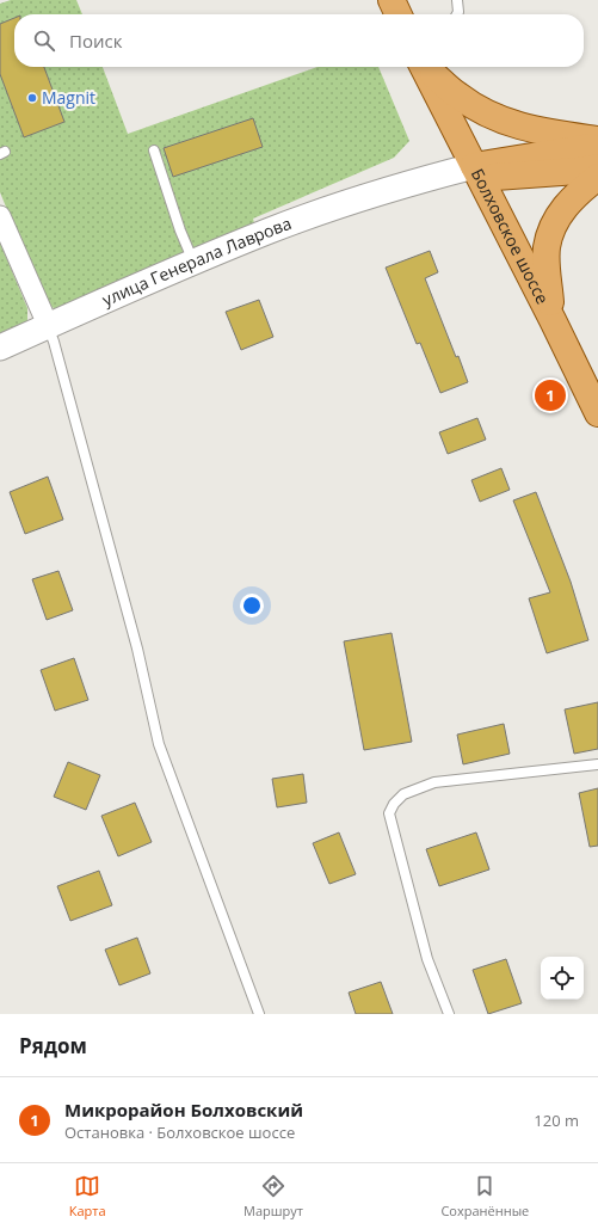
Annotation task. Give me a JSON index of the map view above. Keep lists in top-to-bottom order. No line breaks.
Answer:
{"streets":{"main road":["Болховское шоссе"],"street":["улица Генерала Лаврова"]},"crossings":[["Болховское шоссе","улица Генерала Лаврова"]],"places":["Magnit"],"page":{"search":"Поиск","pins":"1","heading":"Рядом","list":[{"mark":"1","name":"Микрорайон Болховский","note":"Остановка · Болховское шоссе","value":"120 m"}],"nav":["Карта","Маршрут","Сохранённые"]}}
